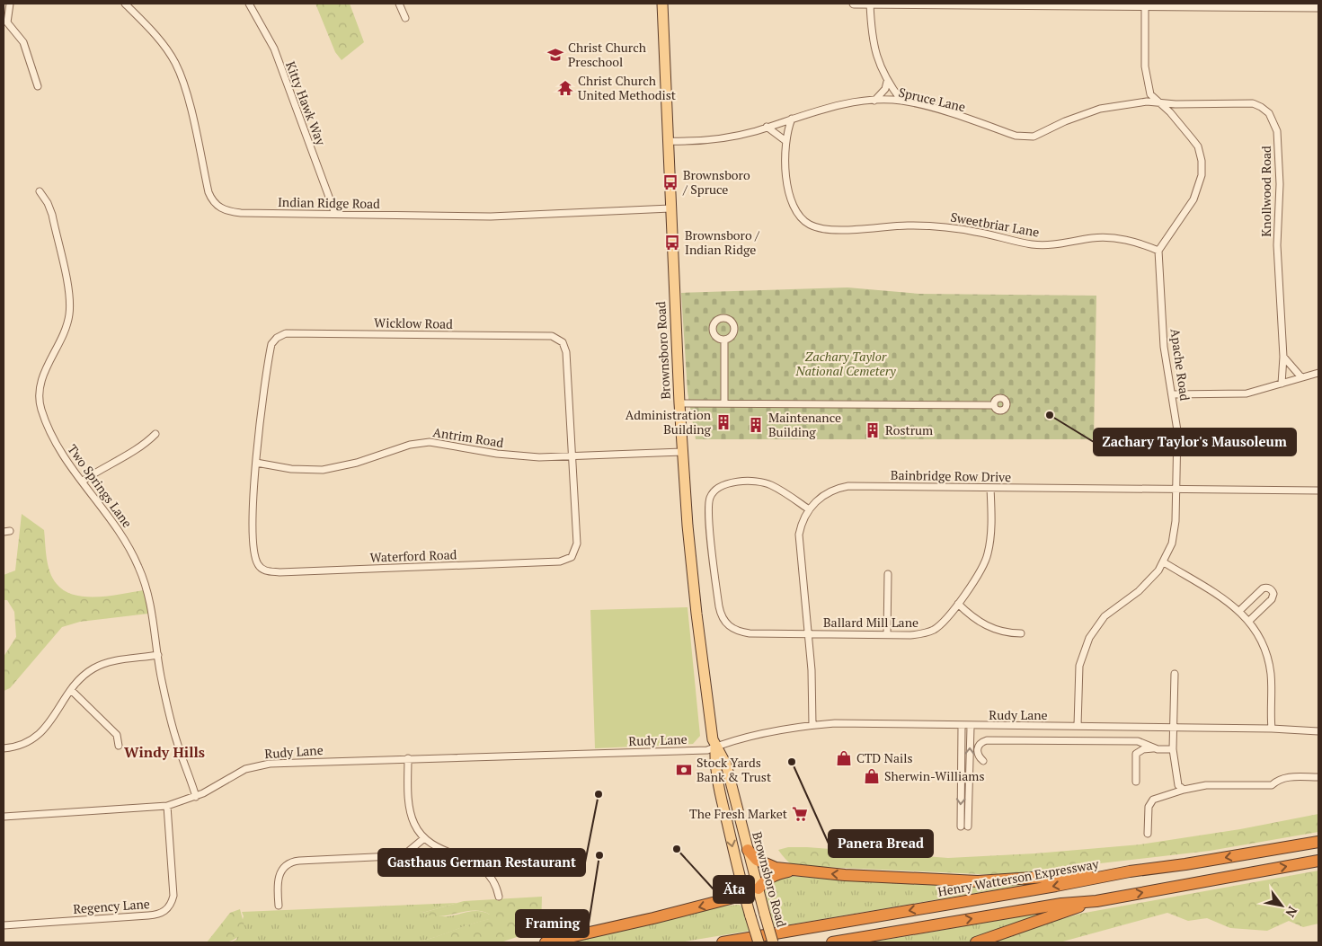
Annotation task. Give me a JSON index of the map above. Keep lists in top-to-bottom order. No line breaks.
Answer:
{"streets":{"highway":["Henry Watterson Expressway"],"main road":["Brownsboro Road"],"street":["Spruce Lane","Kitty Hawk Way","Knollwood Road","Indian Ridge Road","Sweetbriar Lane","Wicklow Road","Apache Road","Antrim Road","Bainbridge Row Drive","Two Springs Lane","Waterford Road","Ballard Mill Lane","Rudy Lane","Regency Lane"]},"crossings":[["Spruce Lane","Knollwood Road"],["Spruce Lane","Sweetbriar Lane"],["Spruce Lane","Brownsboro Road"],["Kitty Hawk Way","Indian Ridge Road"],["Indian Ridge Road","Brownsboro Road"],["Sweetbriar Lane","Apache Road"],["Wicklow Road","Antrim Road"],["Wicklow Road","Waterford Road"],["Brownsboro Road","Antrim Road"],["Brownsboro Road","Rudy Lane"],["Apache Road","Bainbridge Row Drive"],["Apache Road","Rudy Lane"],["Antrim Road","Waterford Road"],["Bainbridge Row Drive","Ballard Mill Lane"],["Bainbridge Row Drive","Rudy Lane"],["Two Springs Lane","Rudy Lane"],["Rudy Lane","Regency Lane"]],"districts":["Windy Hills"],"parks":["Zachary Taylor National Cemetery"],"places":{"school or university":["Christ Church Preschool"],"temple":["Christ Church United Methodist"],"bus stop":["Brownsboro / Spruce","Brownsboro / Indian Ridge"],"other":["Zachary Taylor's Mausoleum","Panera Bread","Gasthaus German Restaurant","Äta","Framing"],"building":["Administration Building","Maintenance Building","Rostrum"],"shop":["CTD Nails","Sherwin-Williams"],"bank":["Stock Yards Bank & Trust"],"supermarket":["The Fresh Market"]},"north":"bottom right"}
